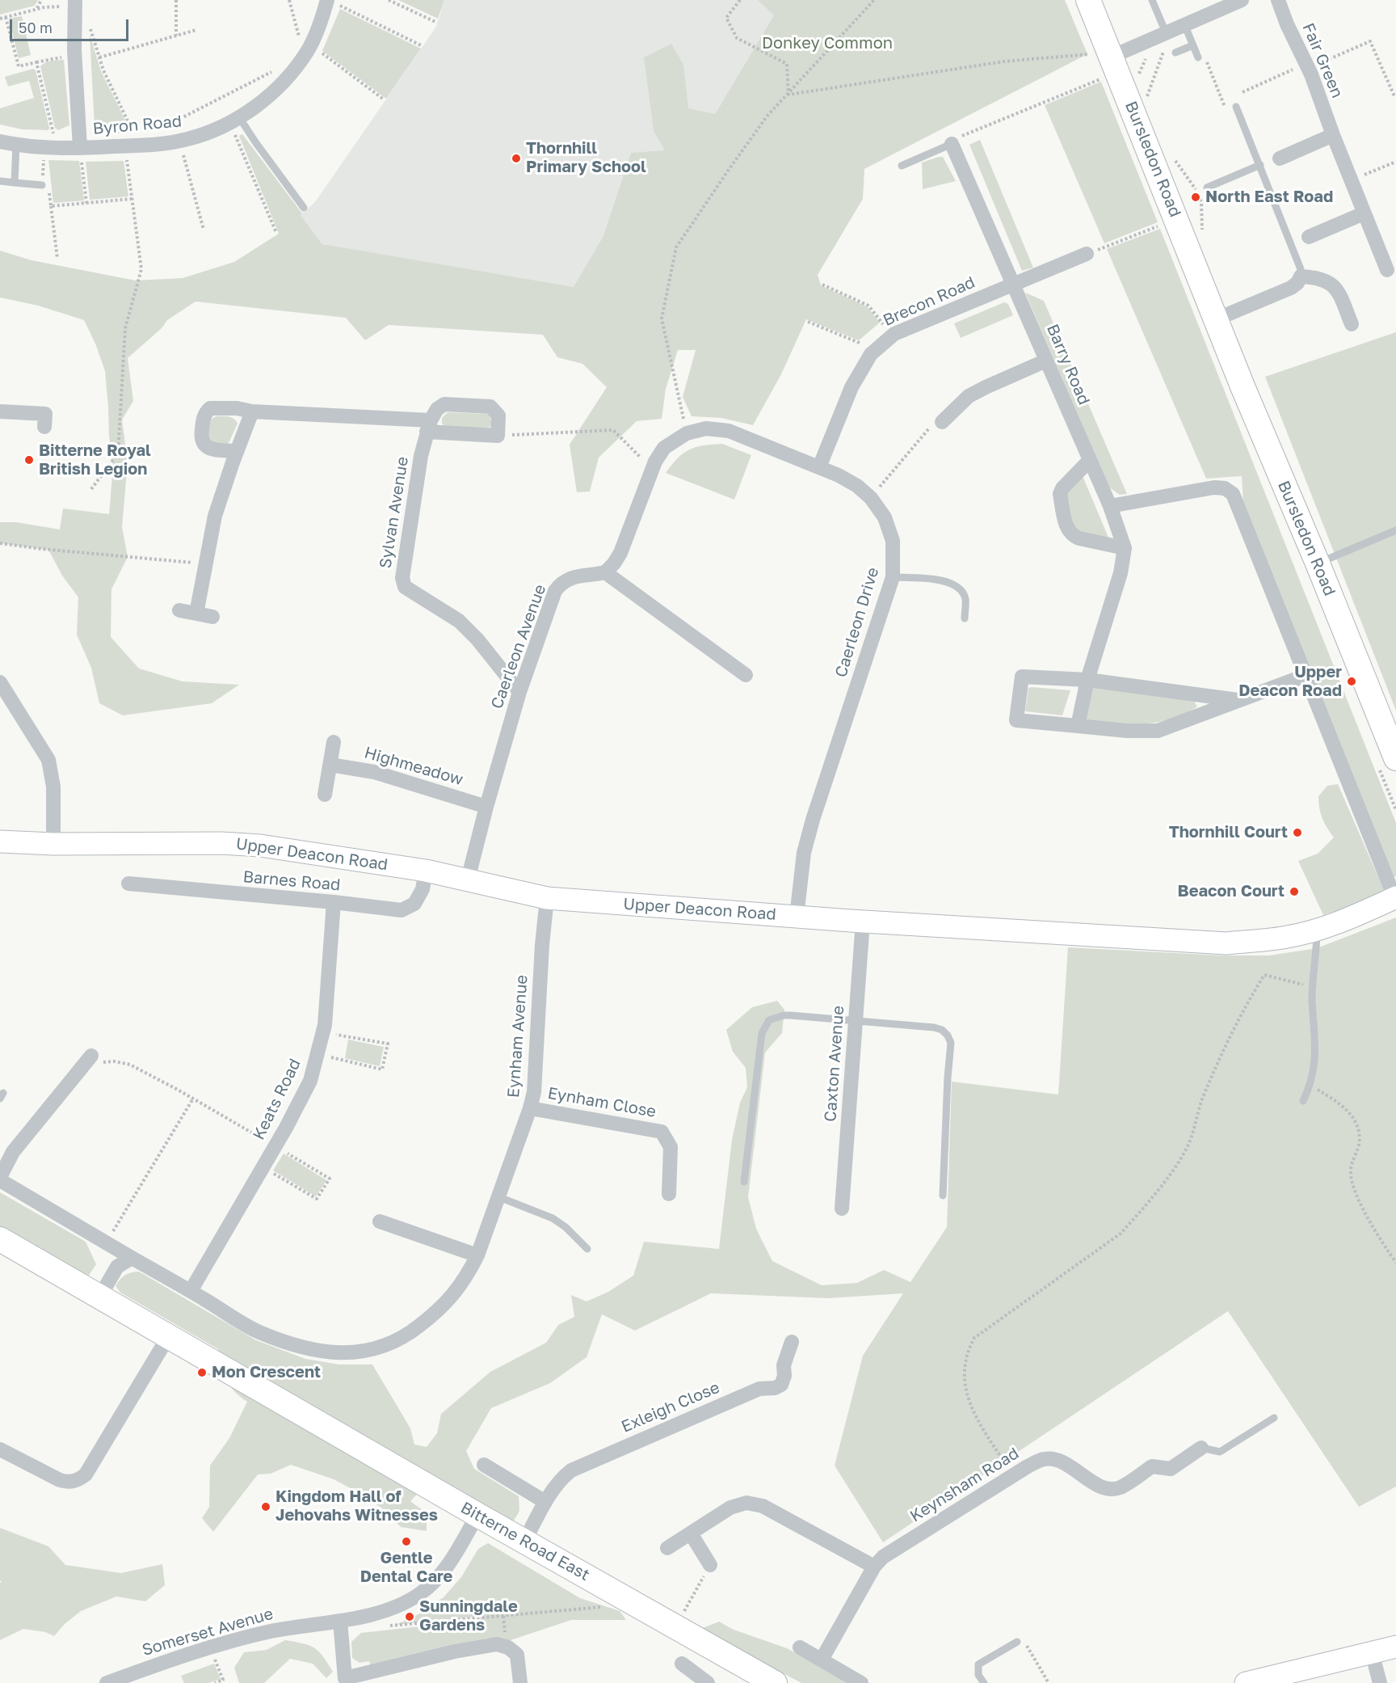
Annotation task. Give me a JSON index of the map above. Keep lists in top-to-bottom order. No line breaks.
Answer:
{"streets":{"main road":["Bursledon Road","Bitterne Road East"],"street":["Fair Green","Byron Road","Brecon Road","Barry Road","Sylvan Avenue","Caerleon Drive","Caerleon Avenue","Highmeadow","Upper Deacon Road","Barnes Road","Eynham Avenue","Caxton Avenue","Keats Road","Eynham Close","Exleigh Close","Keynsham Road","Somerset Avenue"]},"crossings":[["Brecon Road","Barry Road"],["Brecon Road","Caerleon Drive"],["Sylvan Avenue","Caerleon Avenue"],["Caerleon Drive","Caerleon Avenue"],["Caerleon Drive","Upper Deacon Road"],["Caerleon Avenue","Highmeadow"],["Caerleon Avenue","Upper Deacon Road"],["Upper Deacon Road","Barnes Road"],["Upper Deacon Road","Eynham Avenue"],["Upper Deacon Road","Caxton Avenue"],["Barnes Road","Keats Road"],["Eynham Avenue","Keats Road"],["Eynham Avenue","Eynham Close"],["Exleigh Close","Bitterne Road East"],["Bitterne Road East","Somerset Avenue"]],"parks":["Donkey Common"],"places":["Thornhill Primary School","North East Road","Bitterne Royal British Legion","Upper Deacon Road","Thornhill Court","Beacon Court","Mon Crescent","Kingdom Hall of Jehovahs Witnesses","Gentle Dental Care","Sunningdale Gardens"],"scale_bar":"50 m"}
